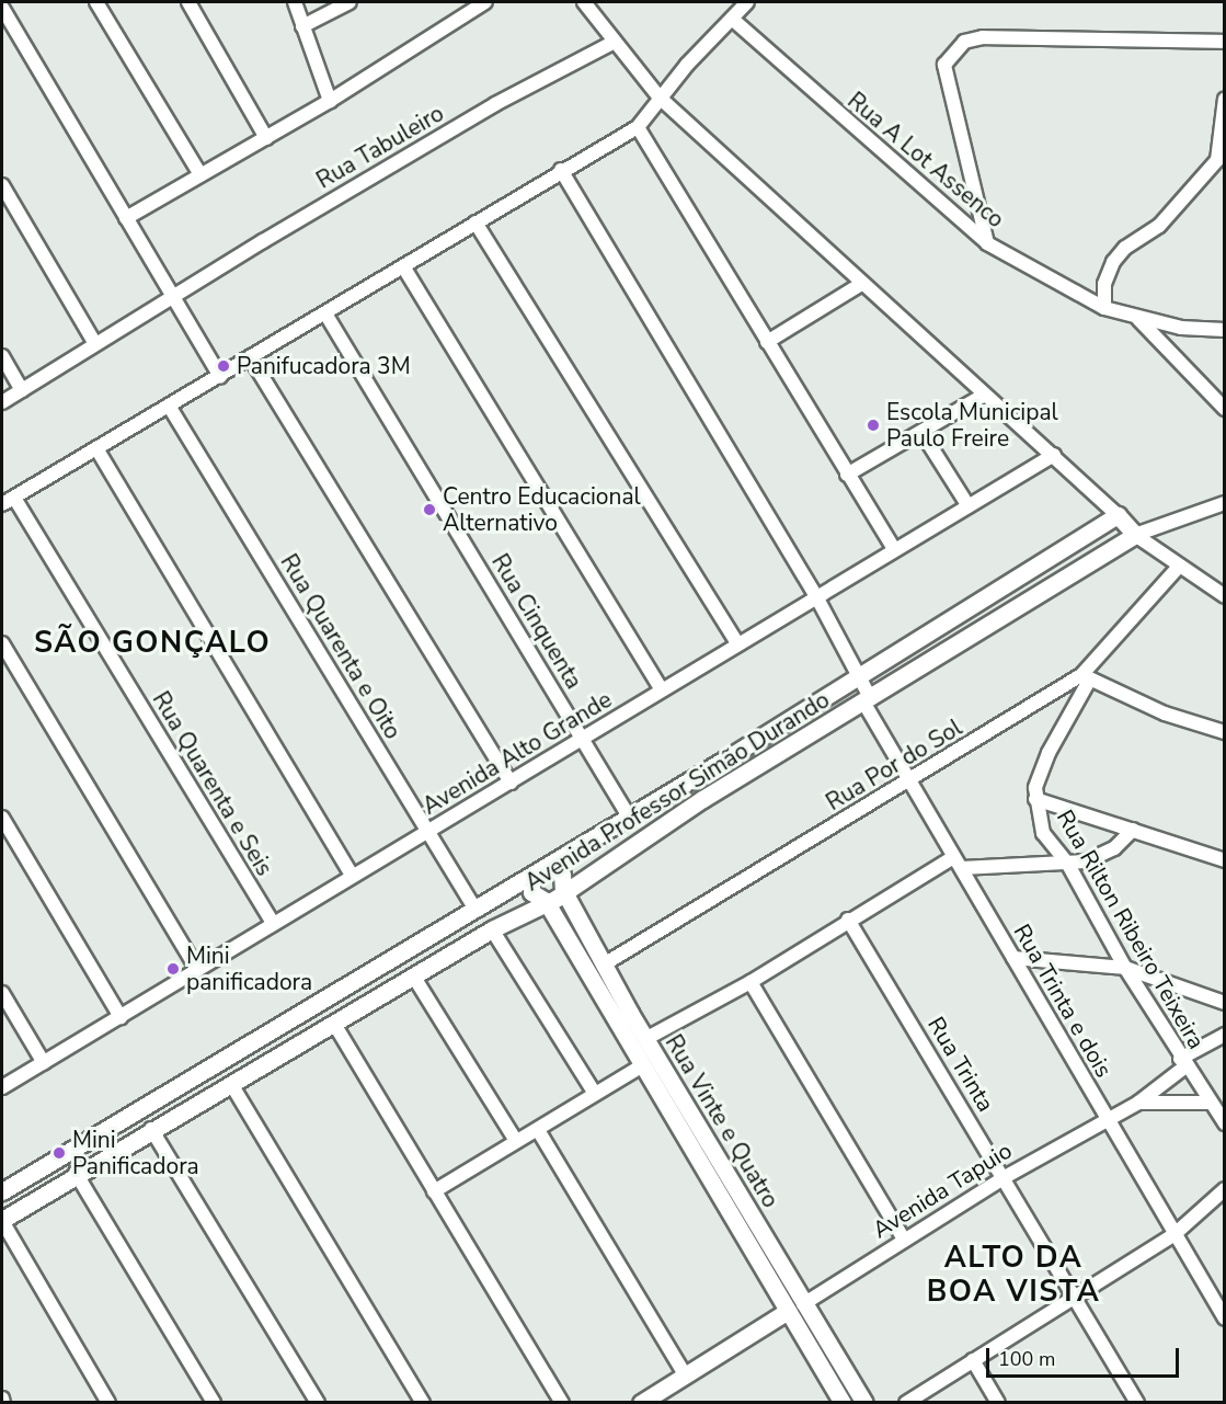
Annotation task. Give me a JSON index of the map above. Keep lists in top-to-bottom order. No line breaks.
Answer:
{"streets":{"street":["Rua Tabuleiro","Rua A Lot Assenco","Rua Cinquenta","Rua Quarenta e Oito","Avenida Alto Grande","Rua Por do Sol","Rua Quarenta e Seis","Avenida Professor Simão Durando","Rua Rilton Ribeiro Teixeira","Rua Trinta e dois","Rua Trinta","Rua Vinte e Quatro","Avenida Tapuio"]},"crossings":[["Rua Cinquenta","Avenida Alto Grande"],["Rua Cinquenta","Avenida Professor Simão Durando"],["Rua Quarenta e Oito","Avenida Alto Grande"],["Rua Quarenta e Oito","Avenida Professor Simão Durando"],["Avenida Alto Grande","Rua Quarenta e Seis"],["Avenida Alto Grande","Rua Trinta e dois"],["Rua Por do Sol","Rua Rilton Ribeiro Teixeira"],["Rua Por do Sol","Rua Trinta e dois"],["Rua Por do Sol","Rua Vinte e Quatro"],["Avenida Professor Simão Durando","Rua Trinta e dois"],["Avenida Professor Simão Durando","Rua Vinte e Quatro"],["Rua Rilton Ribeiro Teixeira","Avenida Tapuio"],["Rua Trinta e dois","Avenida Tapuio"],["Rua Trinta","Avenida Tapuio"],["Rua Vinte e Quatro","Avenida Tapuio"]],"districts":["SÃO GONÇALO","ALTO DA BOA VISTA"],"places":["Panifucadora 3M","Escola Municipal Paulo Freire","Centro Educacional Alternativo","Mini panificadora","Mini Panificadora"],"scale_bar":"100 m"}
